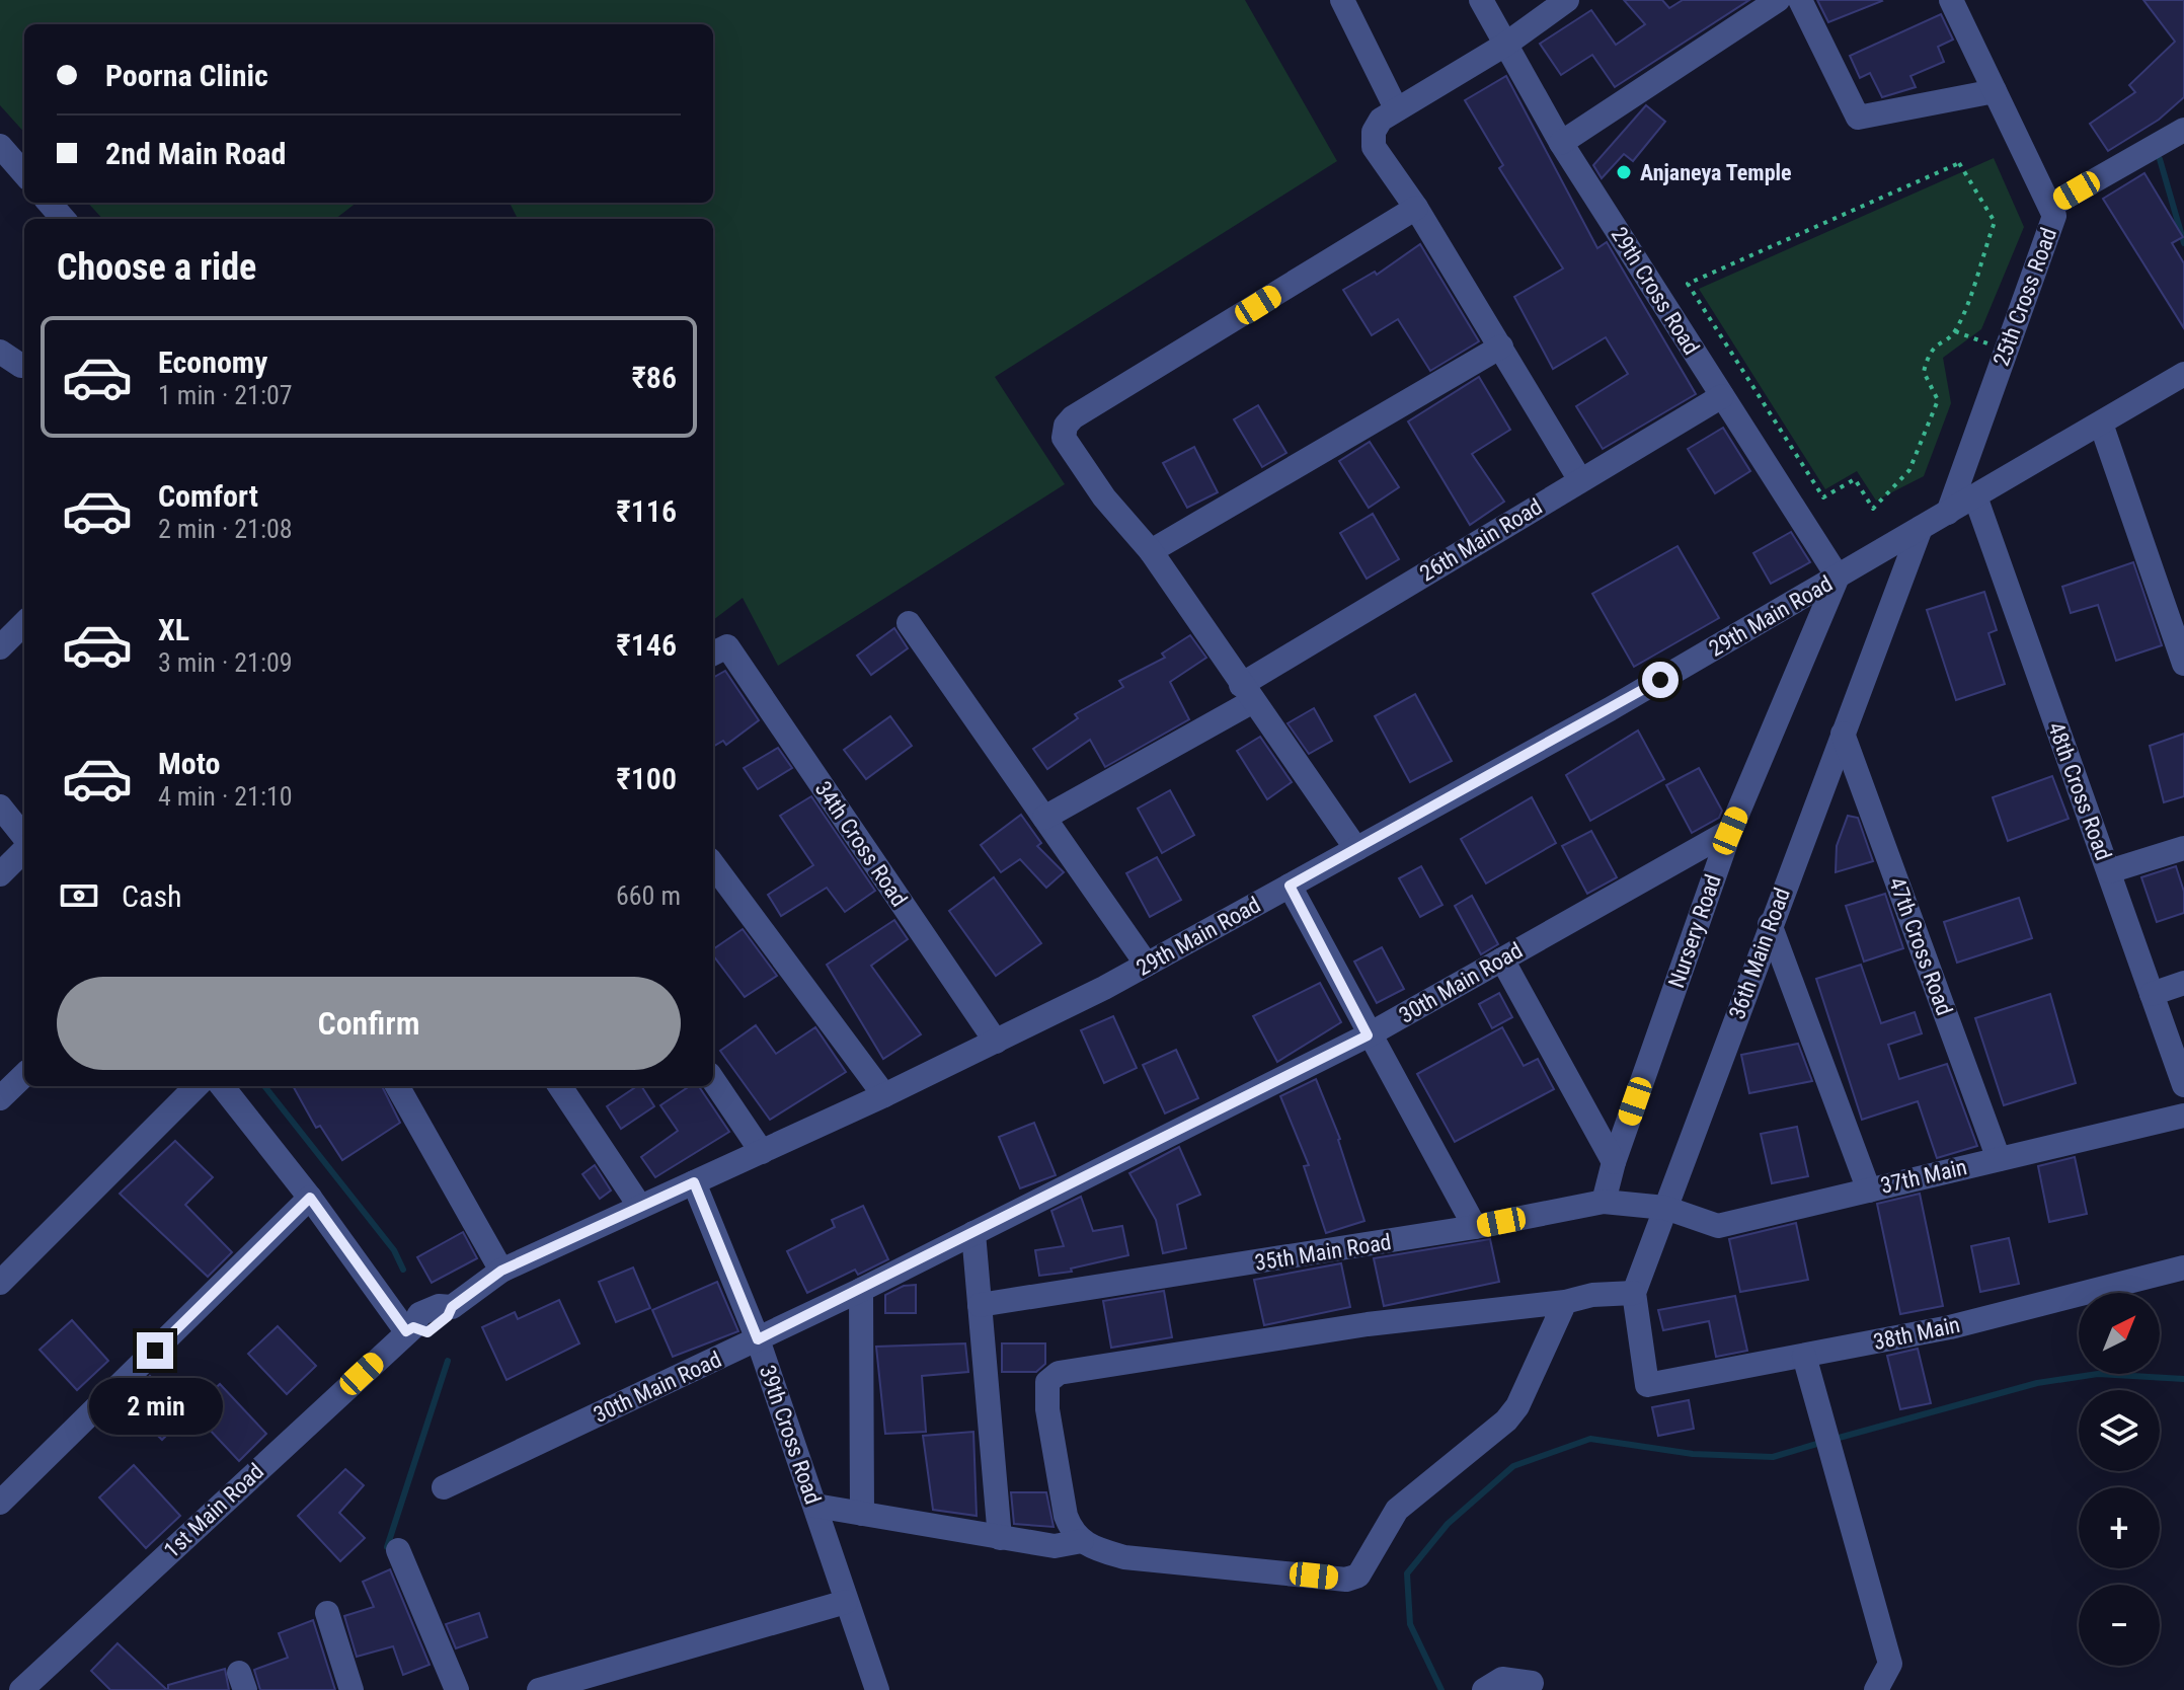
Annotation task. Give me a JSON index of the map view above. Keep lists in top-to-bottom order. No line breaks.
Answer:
{"streets":{"street":["29th Cross Road","25th Cross Road","26th Main Road","29th Main Road","48th Cross Road","34th Cross Road","Nursery Road","47th Cross Road","36th Main Road","30th Main Road","37th Main","35th Main Road","38th Main","39th Cross Road","1st Main Road"]},"crossings":[["29th Cross Road","26th Main Road"],["29th Cross Road","29th Main Road"],["29th Cross Road","Nursery Road"],["25th Cross Road","29th Main Road"],["29th Main Road","48th Cross Road"],["29th Main Road","34th Cross Road"],["29th Main Road","Nursery Road"],["29th Main Road","36th Main Road"],["29th Main Road","39th Cross Road"],["29th Main Road","1st Main Road"],["Nursery Road","30th Main Road"],["Nursery Road","35th Main Road"],["47th Cross Road","36th Main Road"],["47th Cross Road","37th Main"],["36th Main Road","37th Main"],["36th Main Road","35th Main Road"],["36th Main Road","38th Main"],["30th Main Road","39th Cross Road"],["37th Main","35th Main Road"]],"places":["Anjaneya Temple"],"north":"top right","page":{"banner":["Poorna Clinic","2nd Main Road"],"heading":"Choose a ride","list":[{"name":"Economy","note":"1 min · 21:07","value":"₹86"},{"name":"Comfort","note":"2 min · 21:08","value":"₹116"},{"name":"XL","note":"3 min · 21:09","value":"₹146"},{"name":"Moto","note":"4 min · 21:10","value":"₹100"}],"pay":["Cash","660 m"],"buttons":"Confirm","map_buttons":["+","−"],"bubble":"2 min"}}
